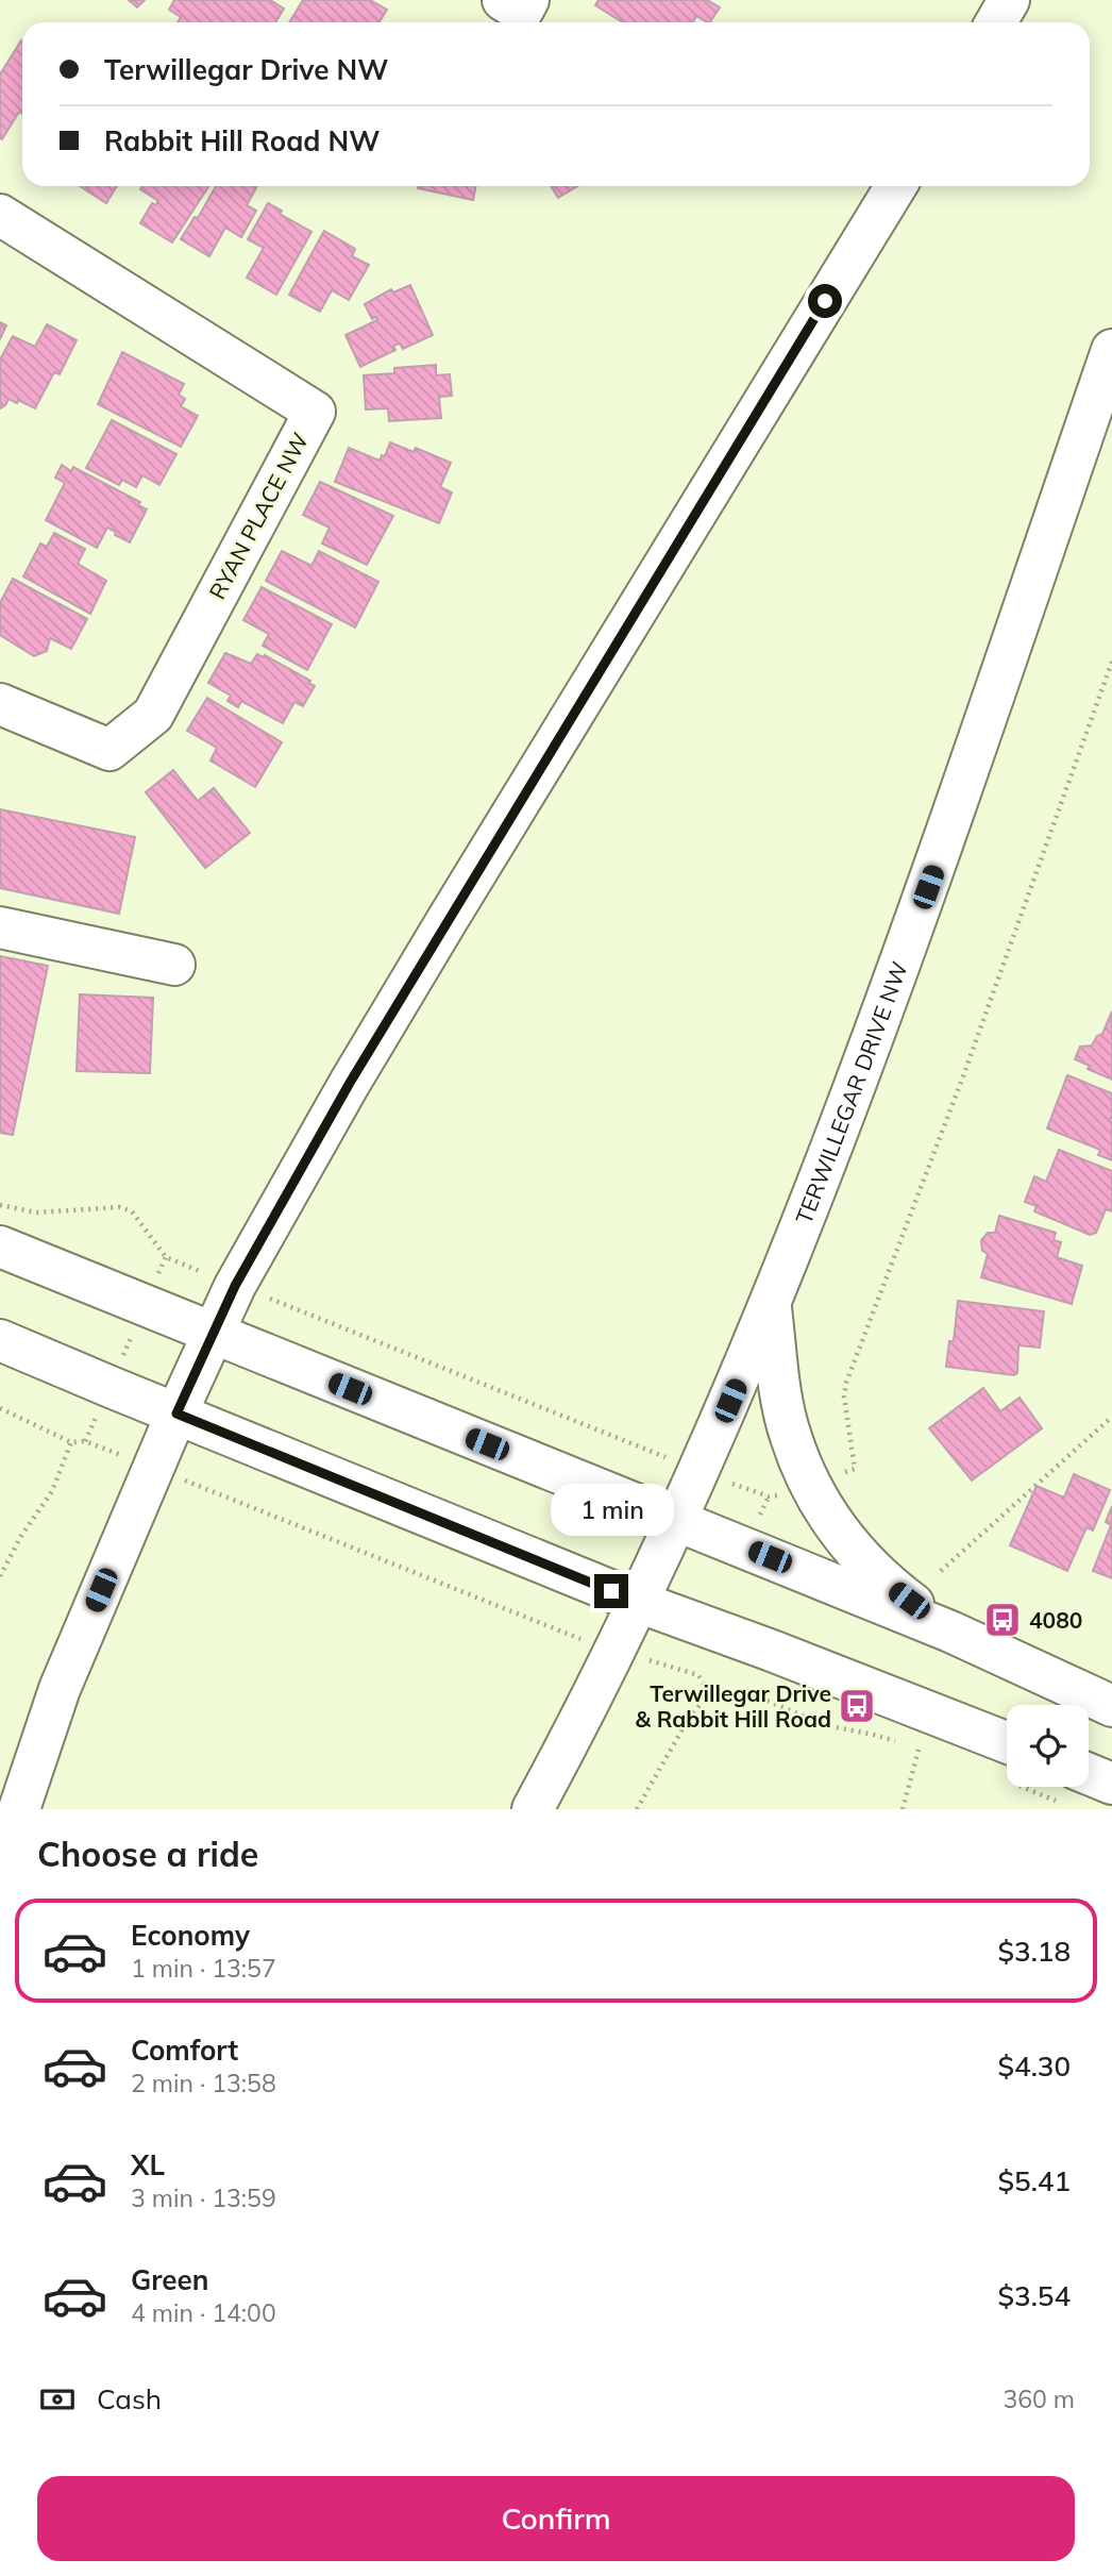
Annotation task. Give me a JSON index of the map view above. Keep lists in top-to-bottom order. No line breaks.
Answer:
{"streets":{"main road":["RYAN PLACE NW","TERWILLEGAR DRIVE NW"]},"places":{"bus stop":["4080","Terwillegar Drive & Rabbit Hill Road"]},"page":{"banner":["Terwillegar Drive NW","Rabbit Hill Road NW"],"bubble":"1 min","heading":"Choose a ride","list":[{"name":"Economy","note":"1 min · 13:57","value":"$3.18"},{"name":"Comfort","note":"2 min · 13:58","value":"$4.30"},{"name":"XL","note":"3 min · 13:59","value":"$5.41"},{"name":"Green","note":"4 min · 14:00","value":"$3.54"}],"pay":["Cash","360 m"],"buttons":"Confirm"}}
